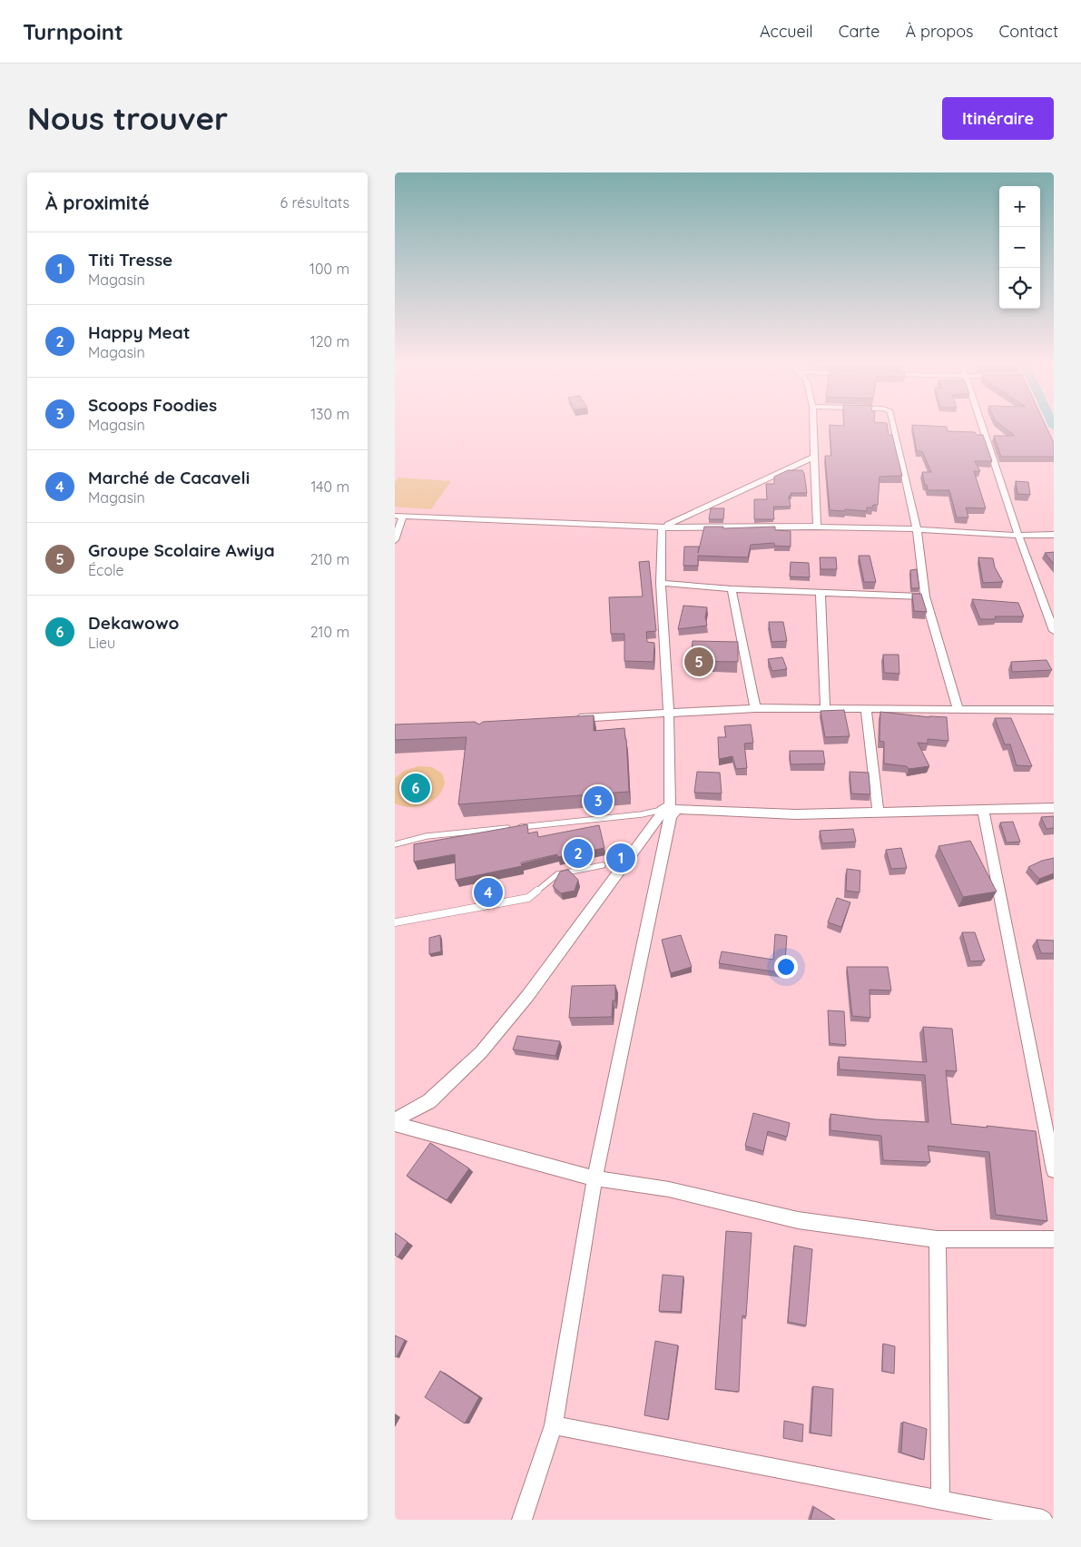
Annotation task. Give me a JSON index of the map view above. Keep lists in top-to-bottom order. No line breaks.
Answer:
{"page":{"header":"Turnpoint","nav":["Accueil","Carte","À propos","Contact"],"buttons":"Itinéraire","title":"Nous trouver","heading":["À proximité","6 résultats"],"map_buttons":["+","−"],"list":[{"mark":"1","name":"Titi Tresse","note":"Magasin","value":"100 m"},{"mark":"2","name":"Happy Meat","note":"Magasin","value":"120 m"},{"mark":"3","name":"Scoops Foodies","note":"Magasin","value":"130 m"},{"mark":"4","name":"Marché de Cacaveli","note":"Magasin","value":"140 m"},{"mark":"5","name":"Groupe Scolaire Awiya","note":"École","value":"210 m"},{"mark":"6","name":"Dekawowo","note":"Lieu","value":"210 m"}],"pins":["5","6","3","2","1","4"]}}
